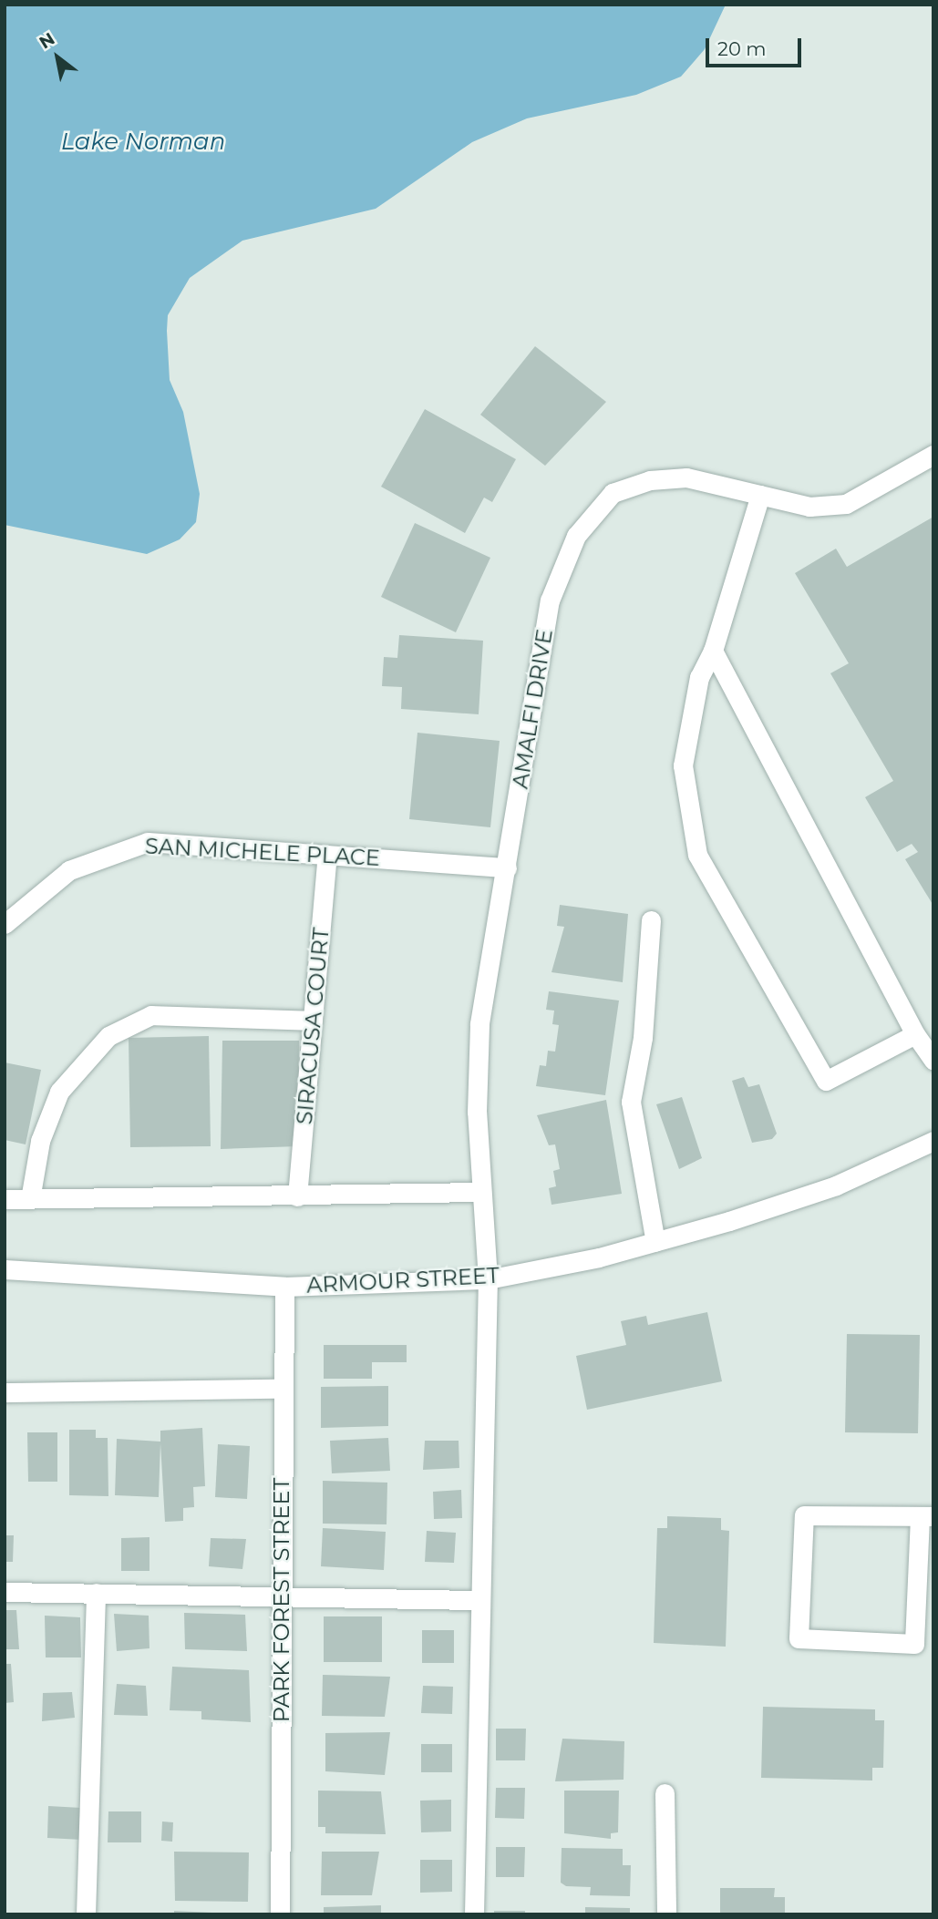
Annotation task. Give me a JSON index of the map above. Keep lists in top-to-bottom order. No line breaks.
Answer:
{"streets":{"street":["AMALFI DRIVE","SAN MICHELE PLACE","SIRACUSA COURT","ARMOUR STREET","PARK FOREST STREET"]},"crossings":[["AMALFI DRIVE","SAN MICHELE PLACE"],["AMALFI DRIVE","ARMOUR STREET"],["SAN MICHELE PLACE","SIRACUSA COURT"],["ARMOUR STREET","PARK FOREST STREET"]],"water":["Lake Norman"],"scale_bar":"20 m","north":"top left"}
